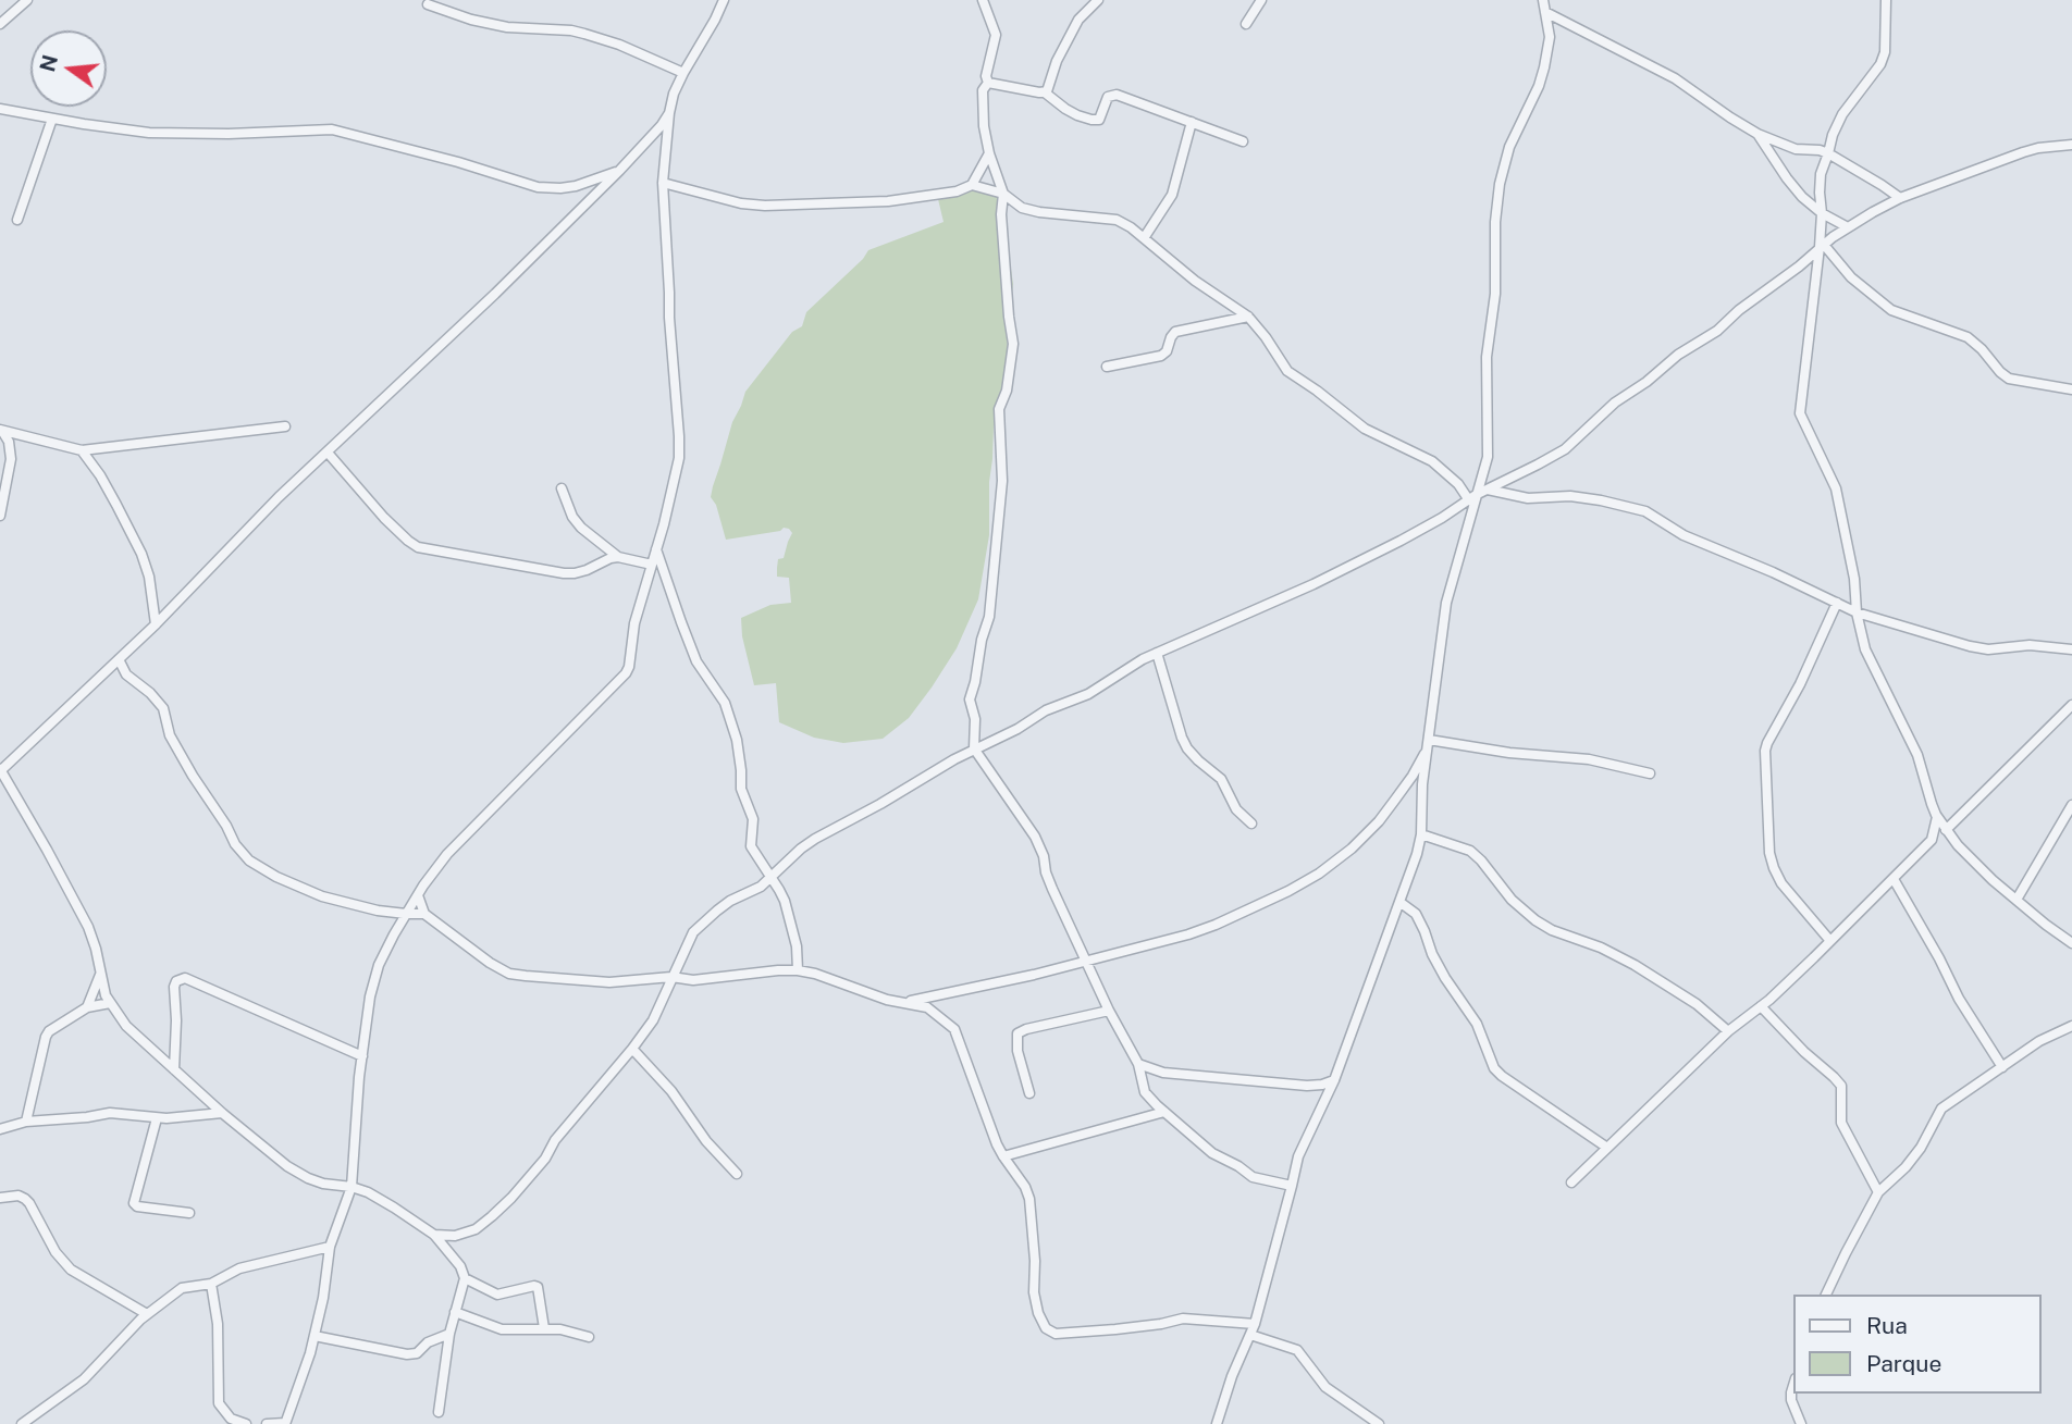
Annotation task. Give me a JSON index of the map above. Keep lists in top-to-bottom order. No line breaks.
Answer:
{"legend":["Rua","Parque"],"north":"left"}
